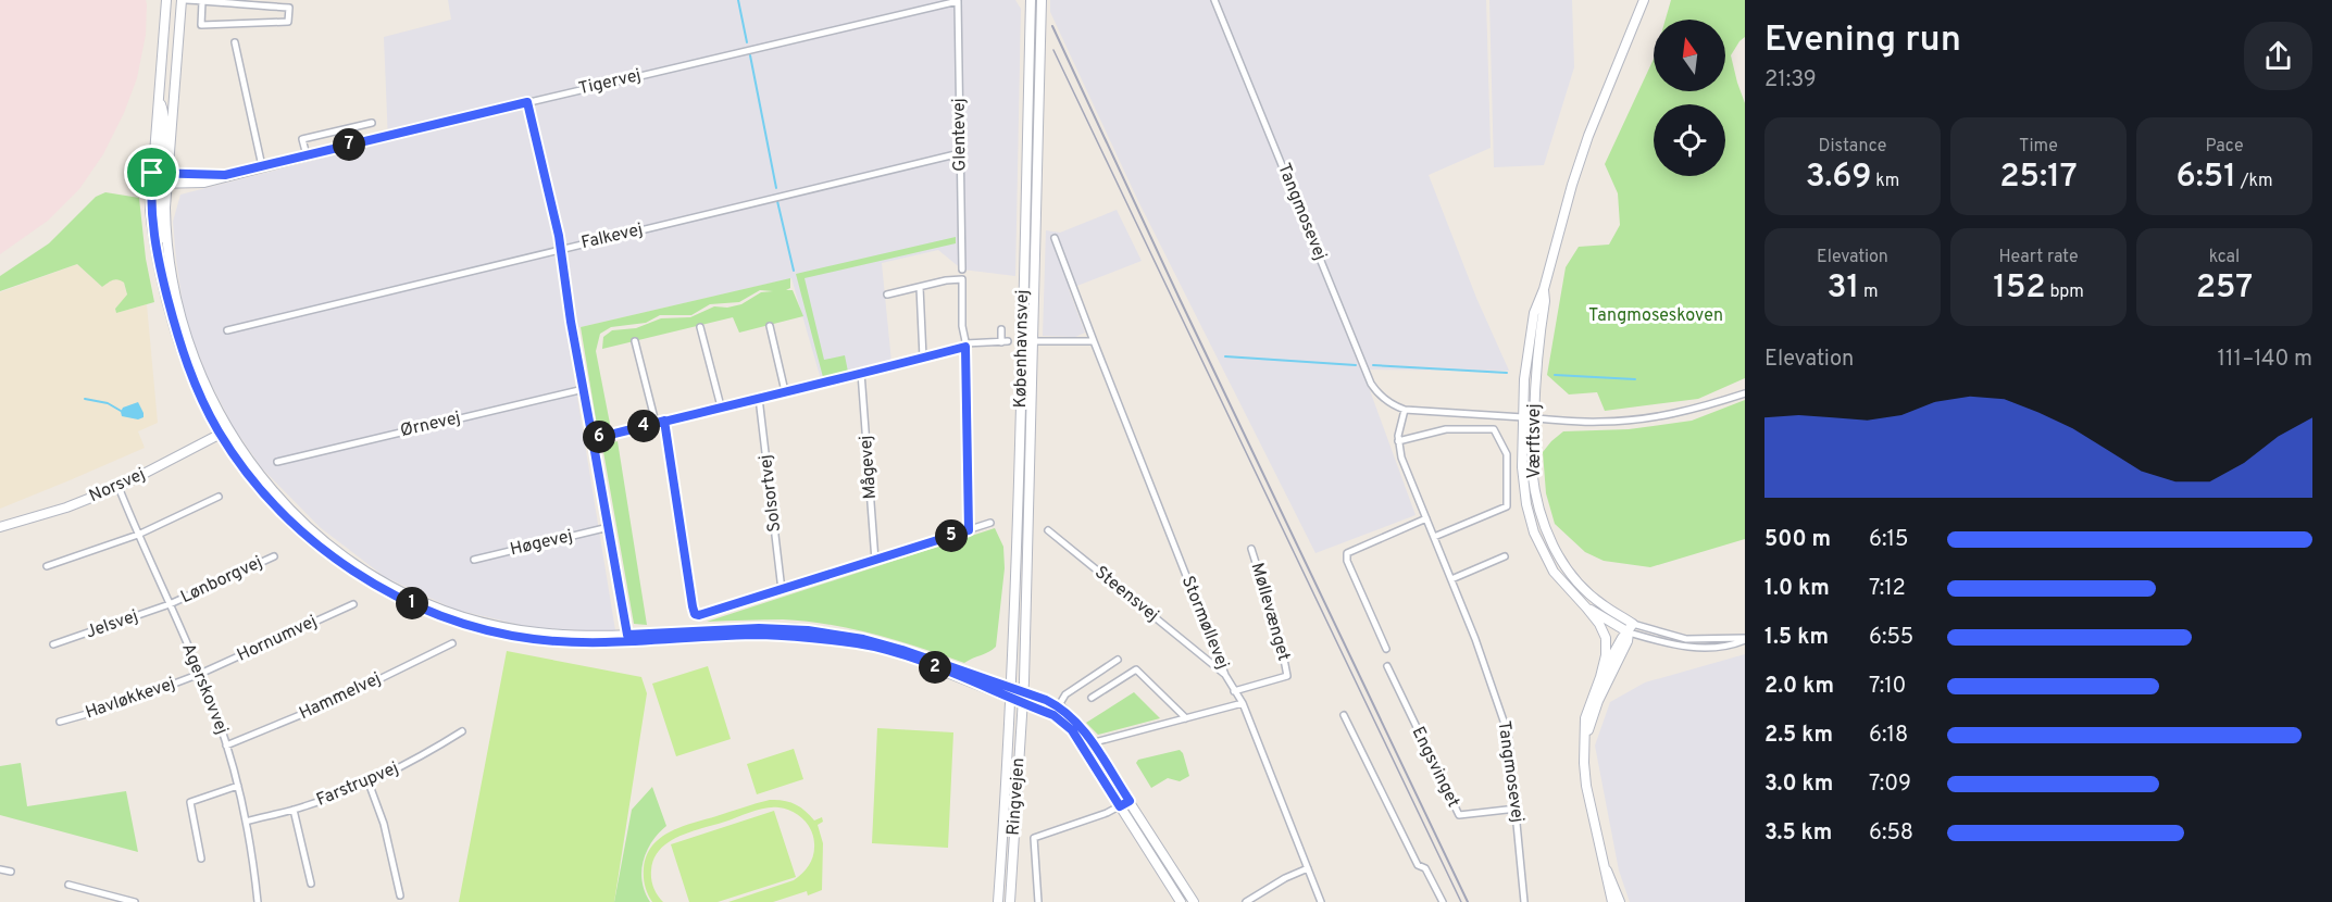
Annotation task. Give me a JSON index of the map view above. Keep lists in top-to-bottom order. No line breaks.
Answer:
{"streets":{"street":["Tigervej","Glentevej","Tangmosevej","Falkevej","Københavnsvej","Ørnevej","Værftsvej","Mågevej","Norsvej","Solsortvej","Høgevej","Lønborgvej","Steensvej","Møllevænget","Stormøllevej","Jelsvej","Hornumvej","Agerskovvej","Hammelvej","Havløkkevej","Engsvinget","Farstrupvej","Ringvejen"]},"crossings":[["Tigervej","Glentevej"],["Glentevej","Falkevej"],["Tangmosevej","Værftsvej"],["Tangmosevej","Engsvinget"],["Københavnsvej","Ringvejen"],["Norsvej","Agerskovvej"],["Lønborgvej","Jelsvej"],["Lønborgvej","Agerskovvej"],["Steensvej","Stormøllevej"],["Møllevænget","Stormøllevej"],["Jelsvej","Agerskovvej"],["Hornumvej","Agerskovvej"],["Hornumvej","Havløkkevej"],["Agerskovvej","Hammelvej"],["Agerskovvej","Havløkkevej"],["Agerskovvej","Farstrupvej"]],"parks":["Tangmoseskoven"],"north":"top","page":{"heading":["Evening run","21:39"],"stats":[["Distance","3.69 km"],["Time","25:17"],["Pace","6:51 /km"],["Elevation","31 m"],["Heart rate","152 bpm"],["kcal","257"]],"pins":["7","4","6","5","1","2"],"chart":["Elevation","111–140 m"],"list":[{"name":"500 m","note":"6:15"},{"name":"1.0 km","note":"7:12"},{"name":"1.5 km","note":"6:55"},{"name":"2.0 km","note":"7:10"},{"name":"2.5 km","note":"6:18"},{"name":"3.0 km","note":"7:09"},{"name":"3.5 km","note":"6:58"}]}}
